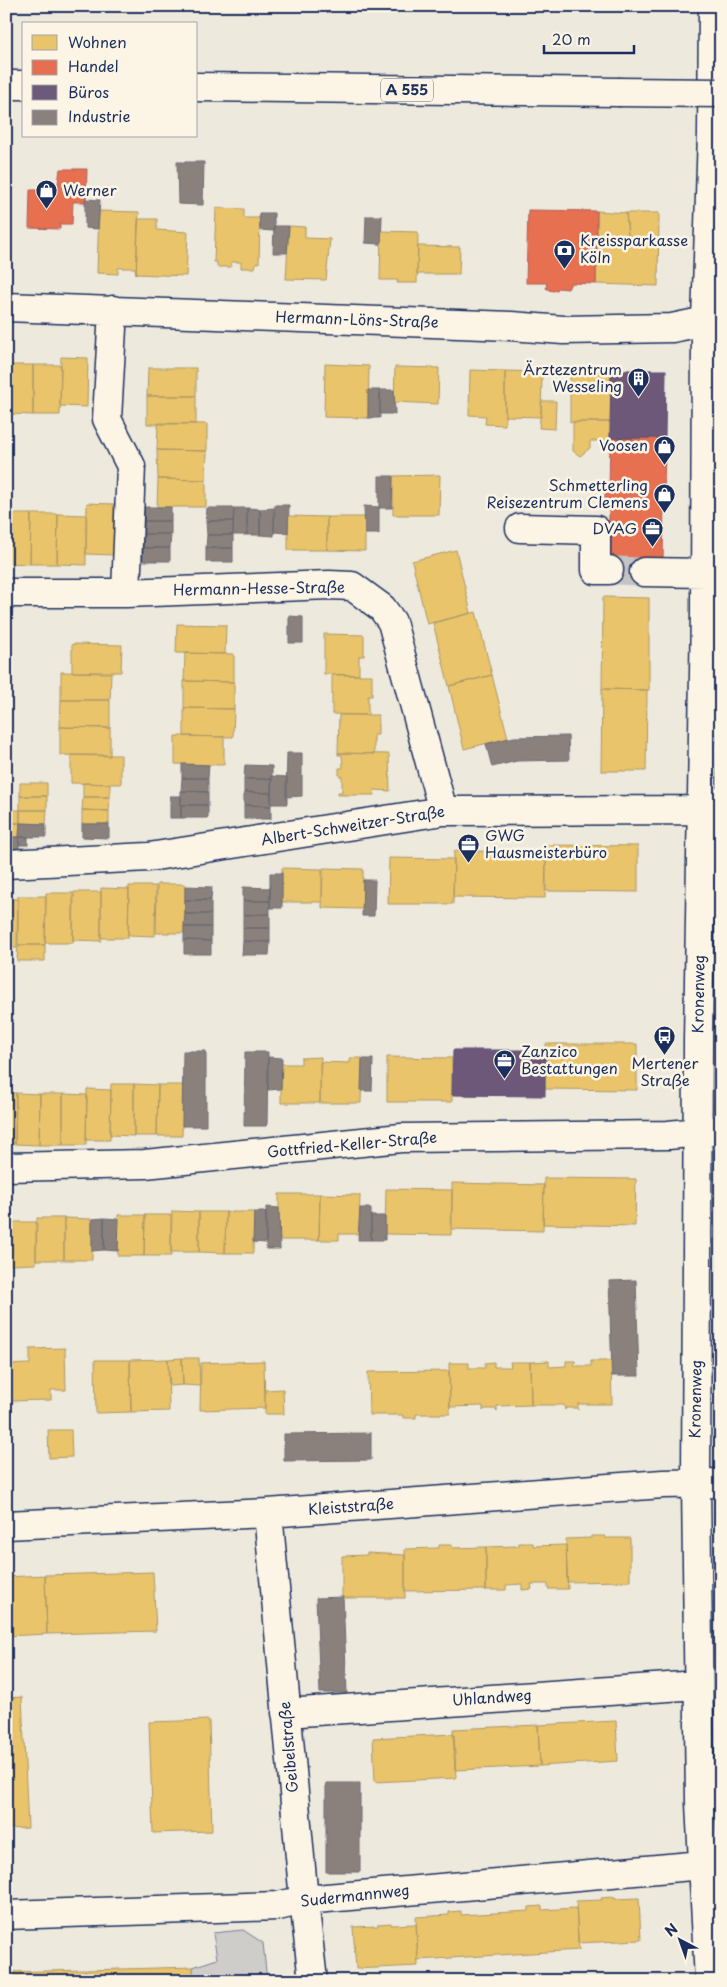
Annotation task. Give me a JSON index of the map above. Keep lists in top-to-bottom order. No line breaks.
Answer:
{"streets":{"main road":["A 555","Hermann-Löns-Straße","Hermann-Hesse-Straße","Albert-Schweitzer-Straße","Kronenweg","Gottfried-Keller-Straße","Kleiststraße","Uhlandweg","Geibelstraße","Sudermannweg"]},"crossings":[["Hermann-Löns-Straße","Kronenweg"],["Hermann-Hesse-Straße","Albert-Schweitzer-Straße"],["Albert-Schweitzer-Straße","Kronenweg"],["Kronenweg","Gottfried-Keller-Straße"],["Kronenweg","Kleiststraße"],["Kronenweg","Uhlandweg"],["Kronenweg","Sudermannweg"],["Kleiststraße","Geibelstraße"],["Uhlandweg","Geibelstraße"],["Geibelstraße","Sudermannweg"]],"places":{"shop":["Werner","Voosen","Schmetterling Reisezentrum Clemens"],"bank":["Kreissparkasse Köln"],"building":["Ärztezentrum Wesseling"],"office":["DVAG","GWG Hausmeisterbüro","Zanzico Bestattungen"],"bus stop":["Mertener Straße"]},"legend":["Wohnen","Handel","Büros","Industrie"],"scale_bar":"20 m","north":"top left"}
